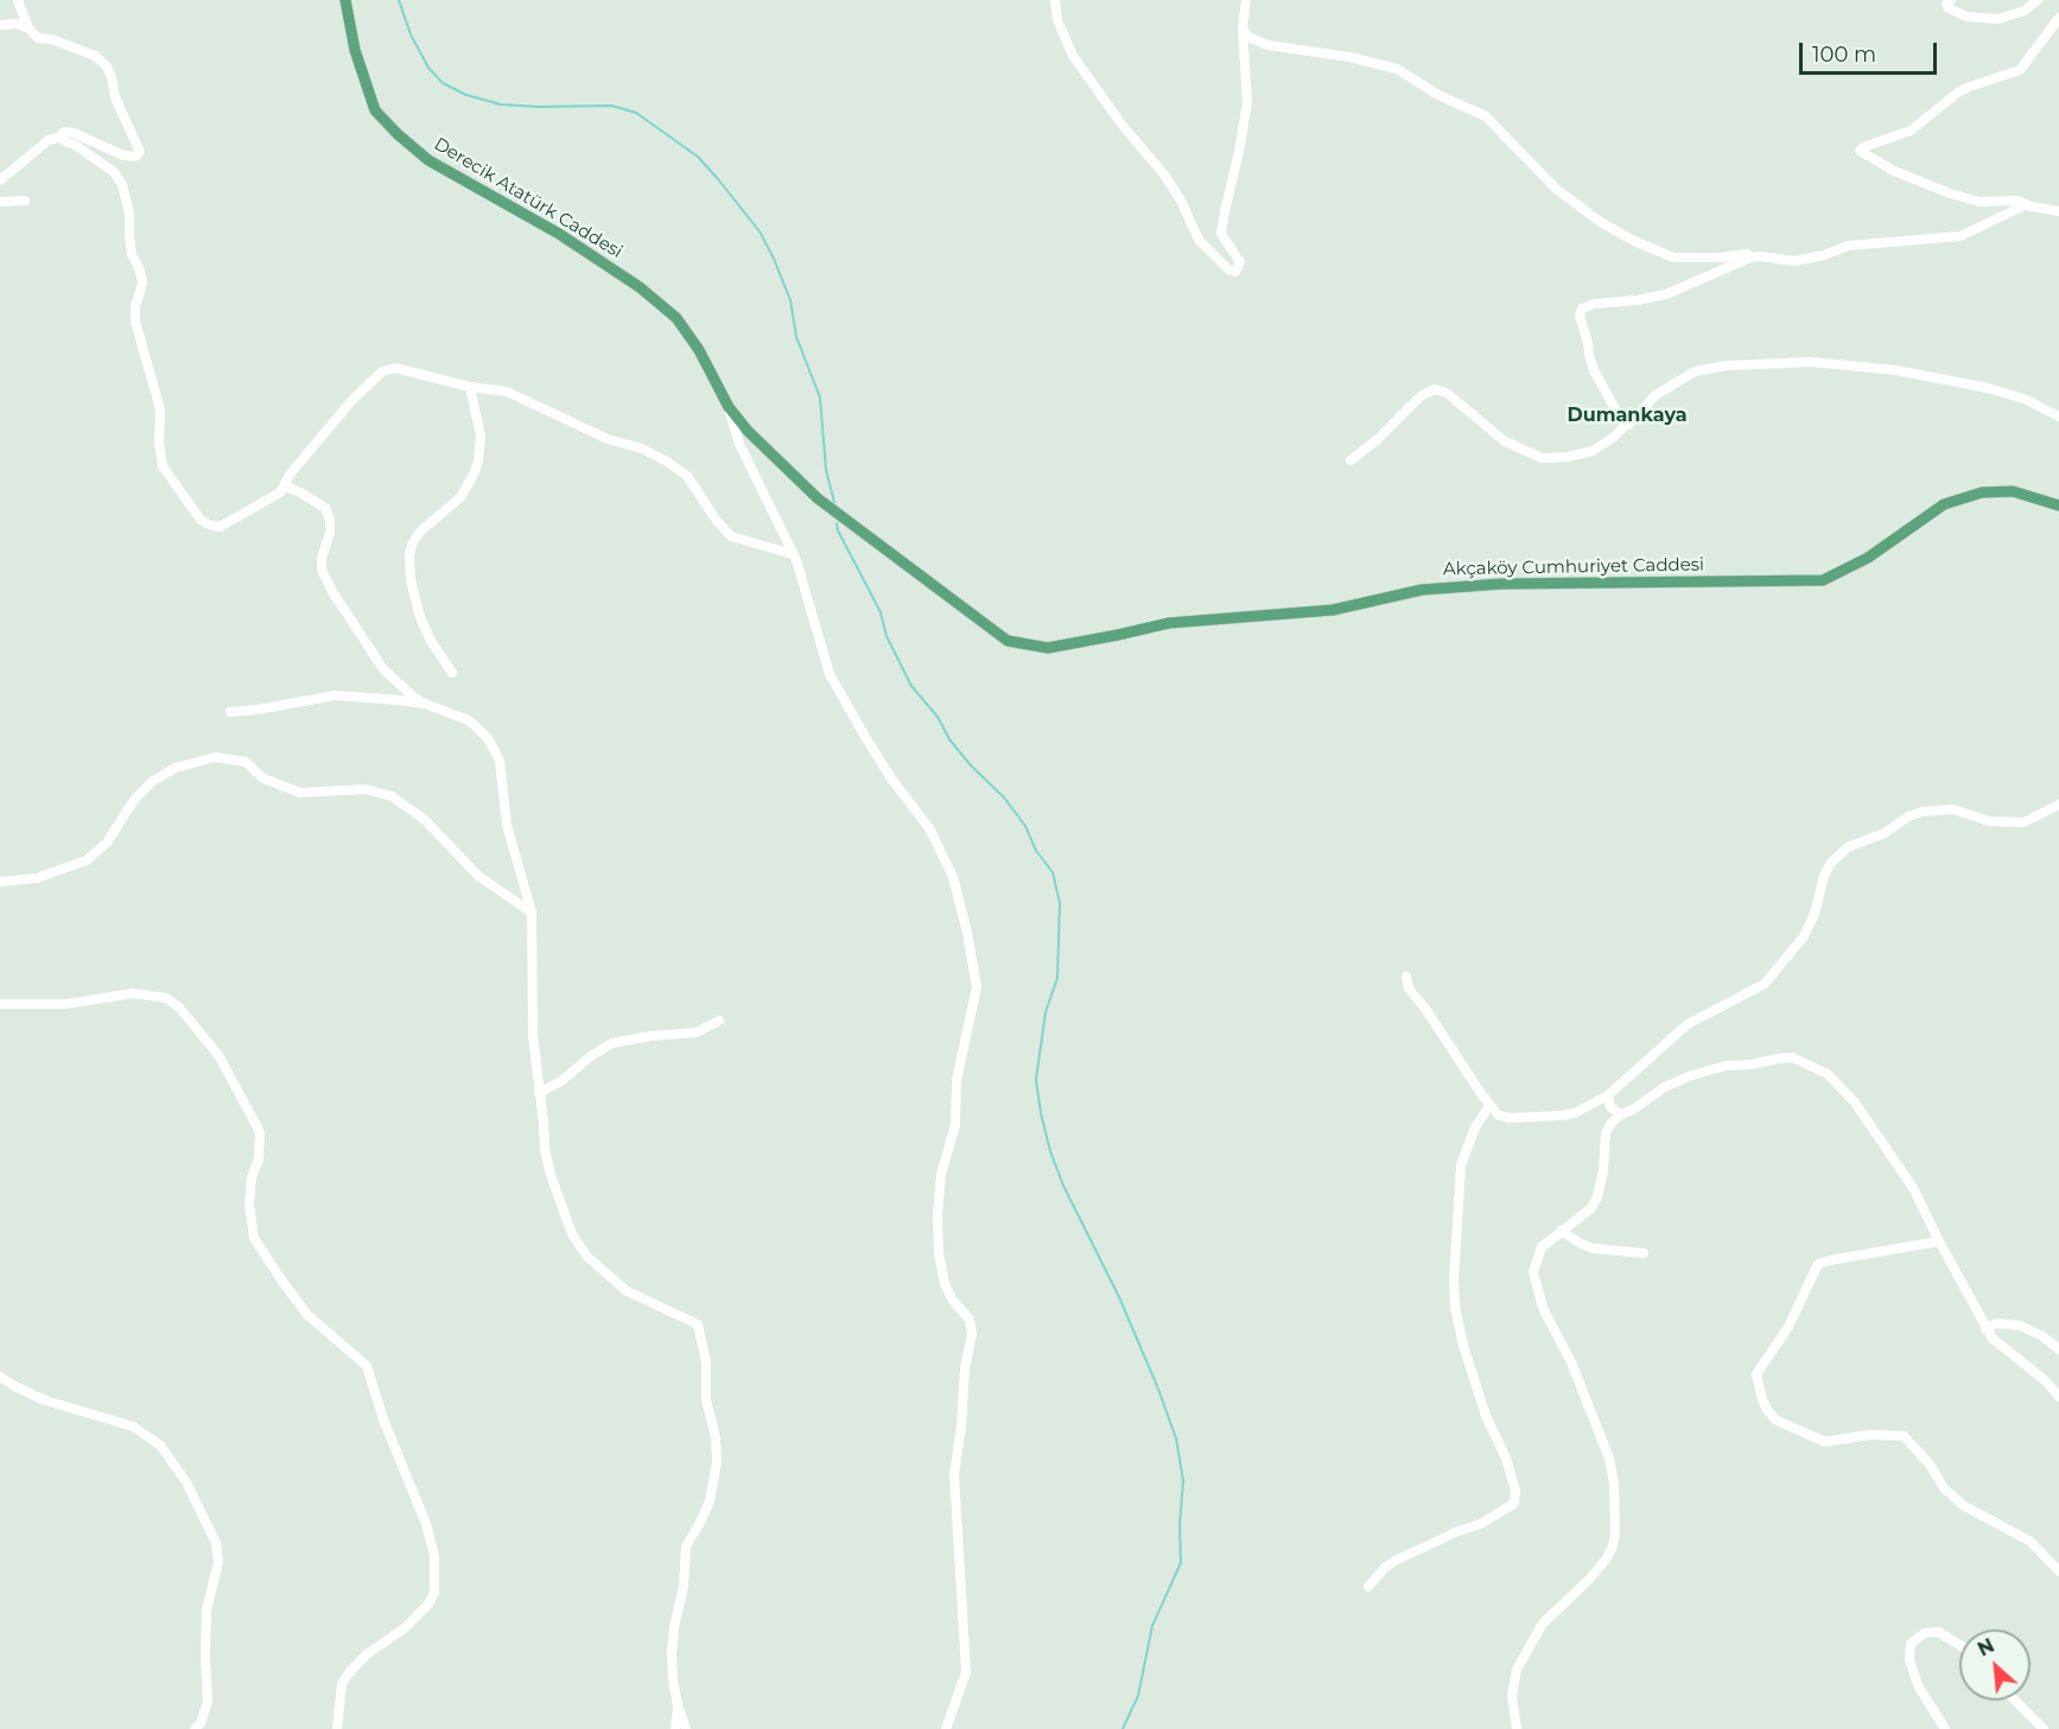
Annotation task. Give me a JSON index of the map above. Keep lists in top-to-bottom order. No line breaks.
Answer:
{"streets":{"main road":["Derecik Atatürk Caddesi","Akçaköy Cumhuriyet Caddesi"]},"crossings":[["Derecik Atatürk Caddesi","Akçaköy Cumhuriyet Caddesi"]],"districts":["Dumankaya"],"scale_bar":"100 m","north":"top left"}
